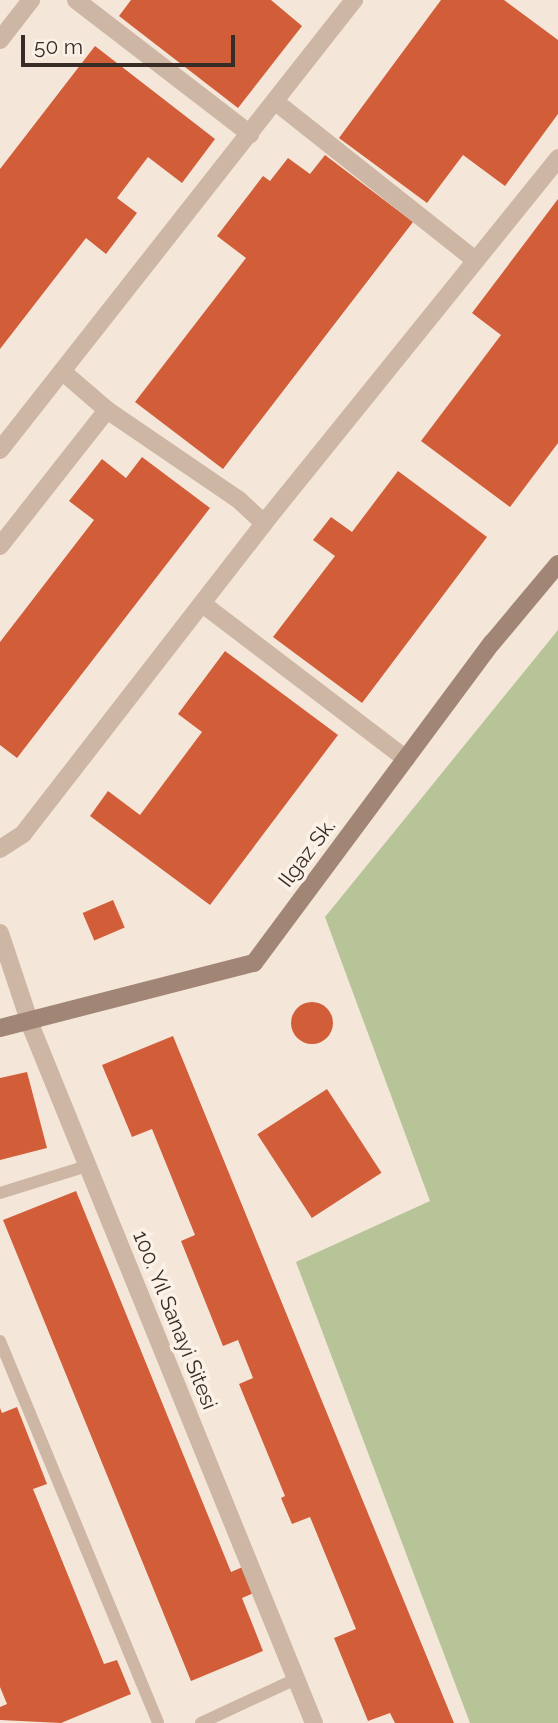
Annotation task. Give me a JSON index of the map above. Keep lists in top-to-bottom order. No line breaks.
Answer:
{"streets":{"street":["Ilgaz Sk.","100. Yıl Sanayi Sitesi"]},"crossings":[["Ilgaz Sk.","100. Yıl Sanayi Sitesi"]],"scale_bar":"50 m"}
